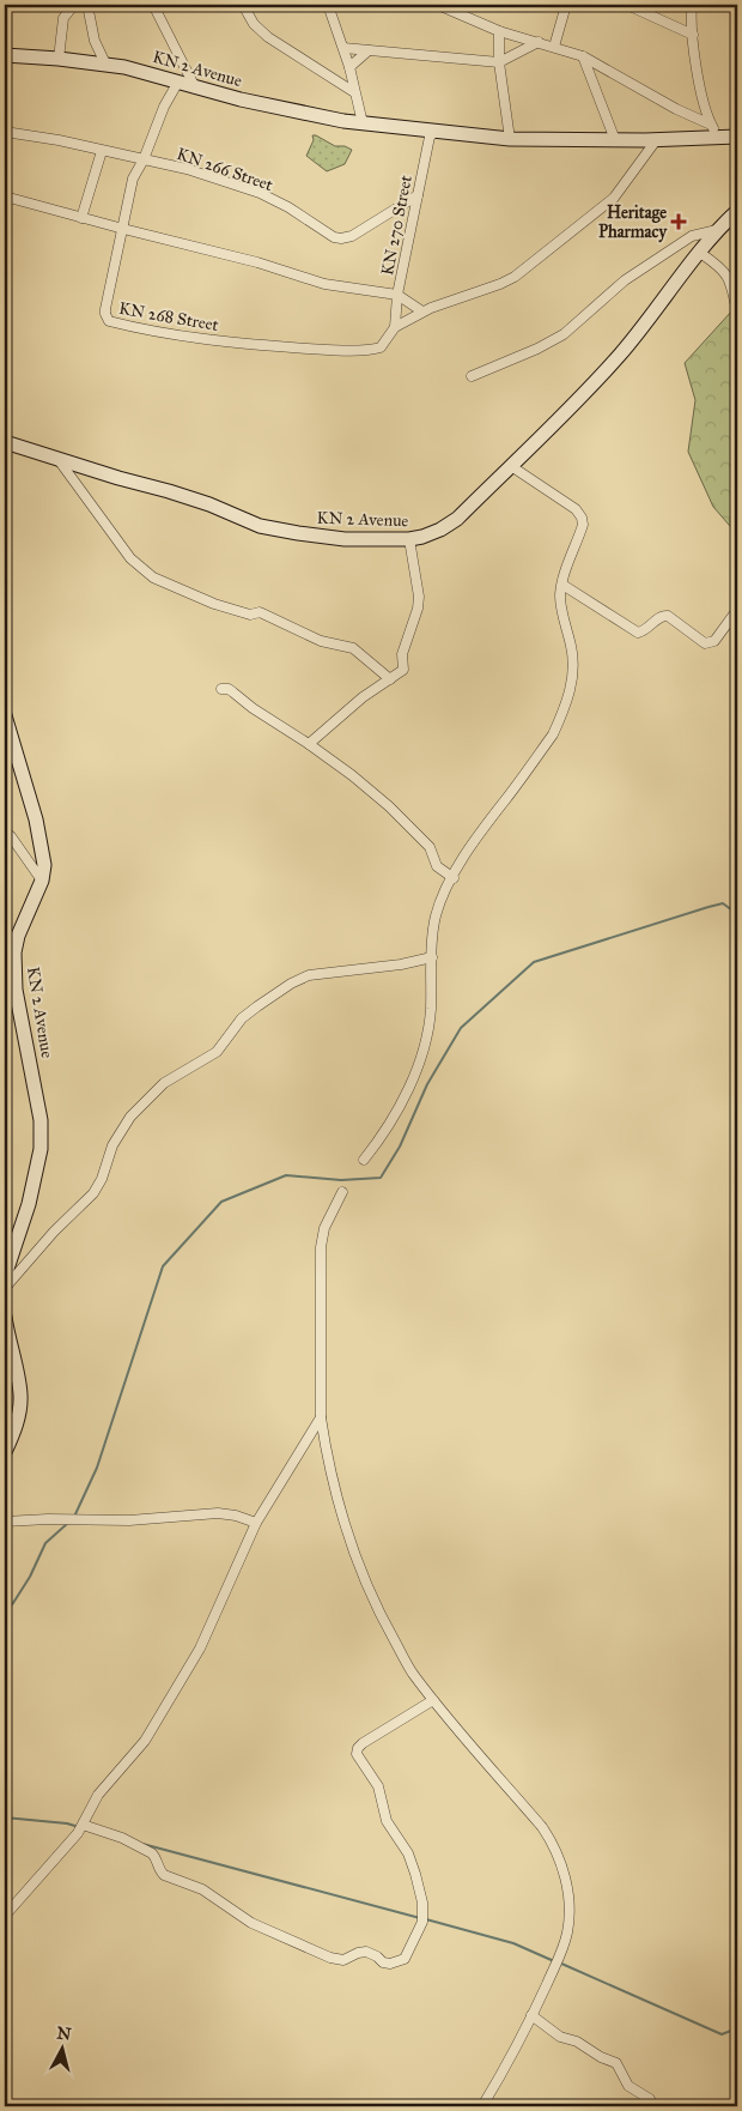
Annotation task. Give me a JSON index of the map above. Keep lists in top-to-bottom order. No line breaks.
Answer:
{"streets":{"main road":["KN 2 Avenue"],"street":["KN 266 Street","KN 270 Street","KN 268 Street"]},"crossings":[["KN 2 Avenue","KN 270 Street"],["KN 2 Avenue","KN 268 Street"],["KN 266 Street","KN 270 Street"],["KN 266 Street","KN 268 Street"],["KN 270 Street","KN 268 Street"]],"places":{"health":["Heritage Pharmacy"]},"north":"top"}
